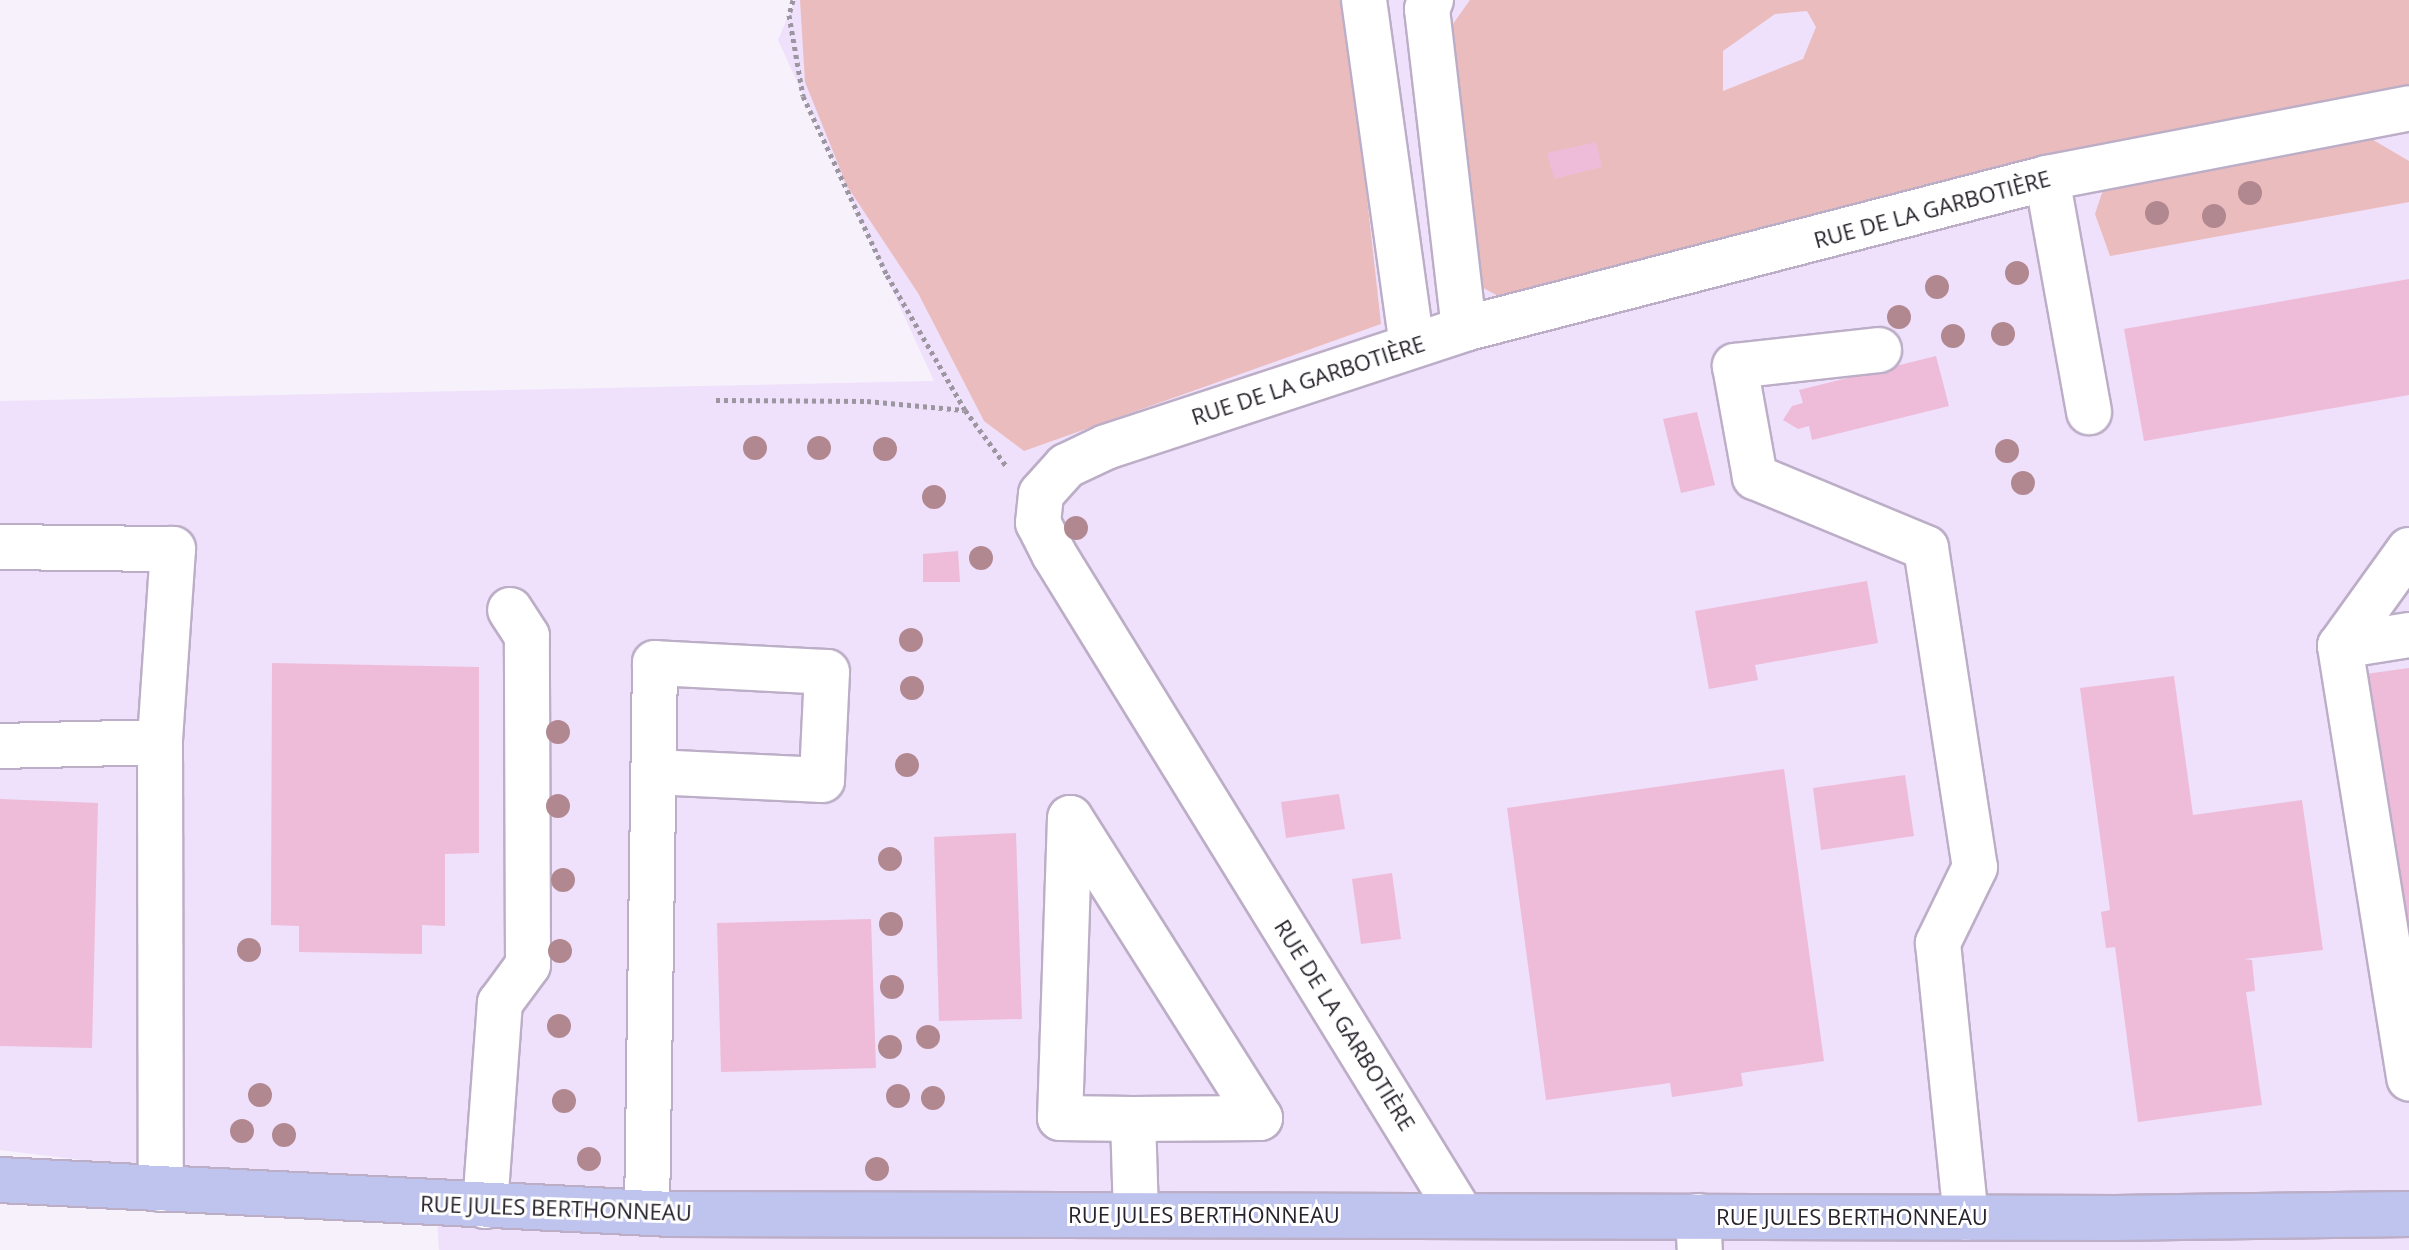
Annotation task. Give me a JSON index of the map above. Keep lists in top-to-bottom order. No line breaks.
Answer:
{"streets":{"main road":["RUE JULES BERTHONNEAU"],"street":["RUE DE LA GARBOTIÈRE"]},"crossings":[["RUE DE LA GARBOTIÈRE","RUE JULES BERTHONNEAU"]]}
